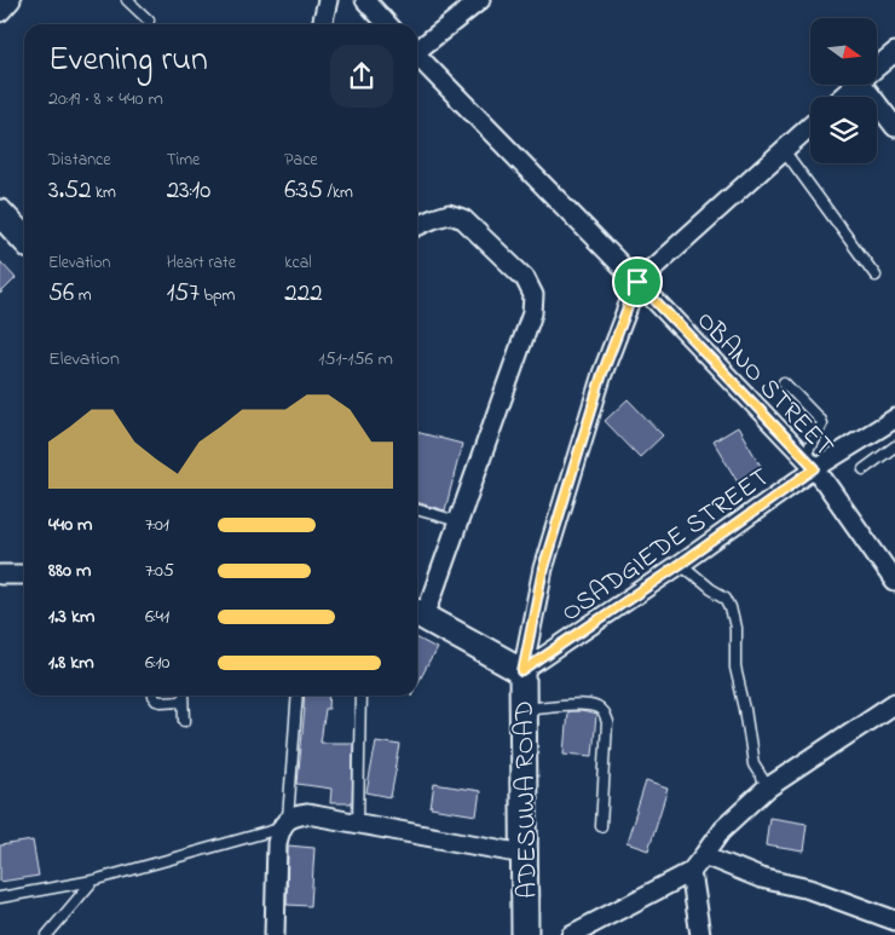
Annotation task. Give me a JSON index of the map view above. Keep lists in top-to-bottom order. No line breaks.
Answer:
{"streets":{"street":["OBANO STREET","OSADGIEDE STREET","ADESUWA ROAD"]},"crossings":[["OBANO STREET","OSADGIEDE STREET"],["OBANO STREET","ADESUWA ROAD"],["OSADGIEDE STREET","ADESUWA ROAD"]],"north":"right","page":{"heading":["Evening run","20:19 · 8 × 440 m"],"stats":[["Distance","3.52 km"],["Time","23:10"],["Pace","6:35 /km"],["Elevation","56 m"],["Heart rate","157 bpm"],["kcal","222"]],"chart":["Elevation","151–156 m"],"list":[{"name":"440 m","note":"7:01"},{"name":"880 m","note":"7:05"},{"name":"1.3 km","note":"6:41"},{"name":"1.8 km","note":"6:10"}]}}
